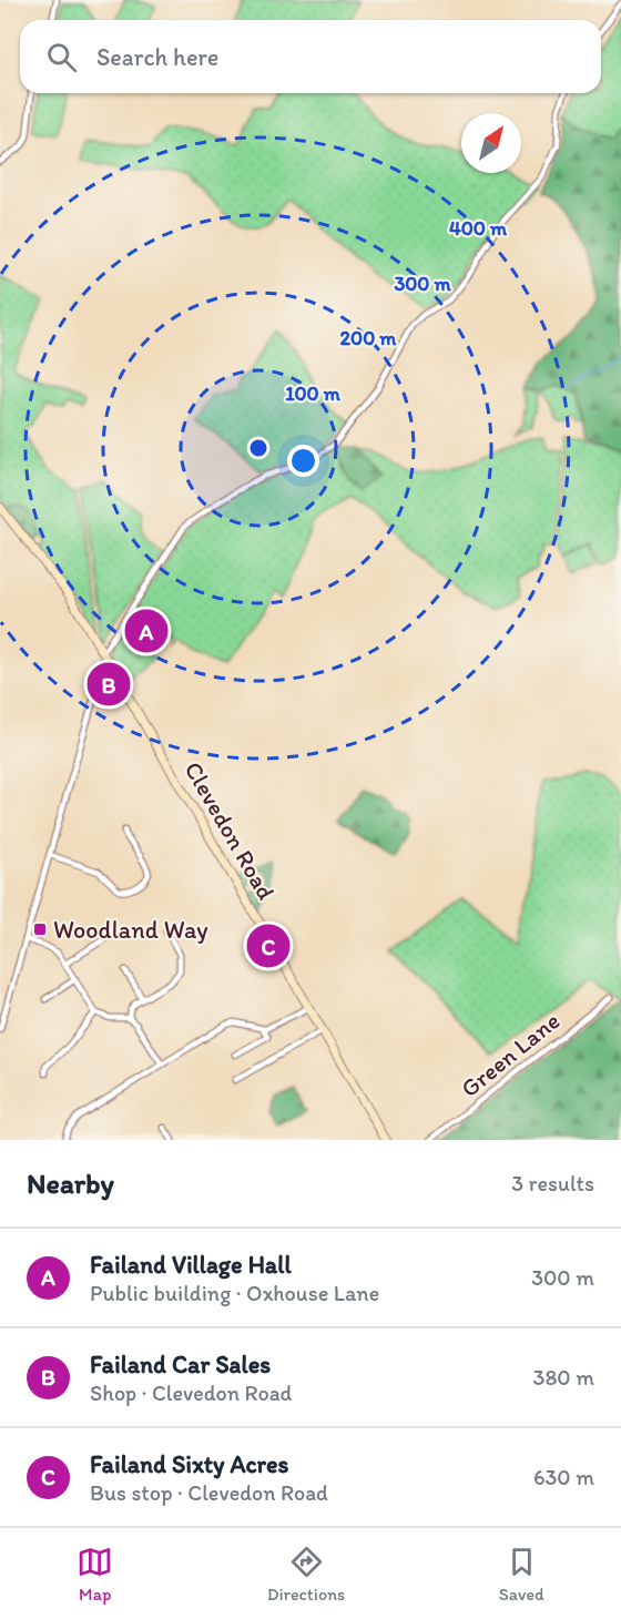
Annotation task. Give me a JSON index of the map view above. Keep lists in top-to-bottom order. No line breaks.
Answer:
{"streets":{"main road":["Clevedon Road"],"street":["Green Lane"]},"places":{"transit":["Woodland Way"]},"north":"top right","page":{"search":"Search here","pins":["A","B","C"],"heading":["Nearby","3 results"],"list":[{"mark":"A","name":"Failand Village Hall","note":"Public building · Oxhouse Lane","value":"300 m"},{"mark":"B","name":"Failand Car Sales","note":"Shop · Clevedon Road","value":"380 m"},{"mark":"C","name":"Failand Sixty Acres","note":"Bus stop · Clevedon Road","value":"630 m"}],"nav":["Map","Directions","Saved"]},"rings":["400 m","300 m","200 m","100 m"]}
